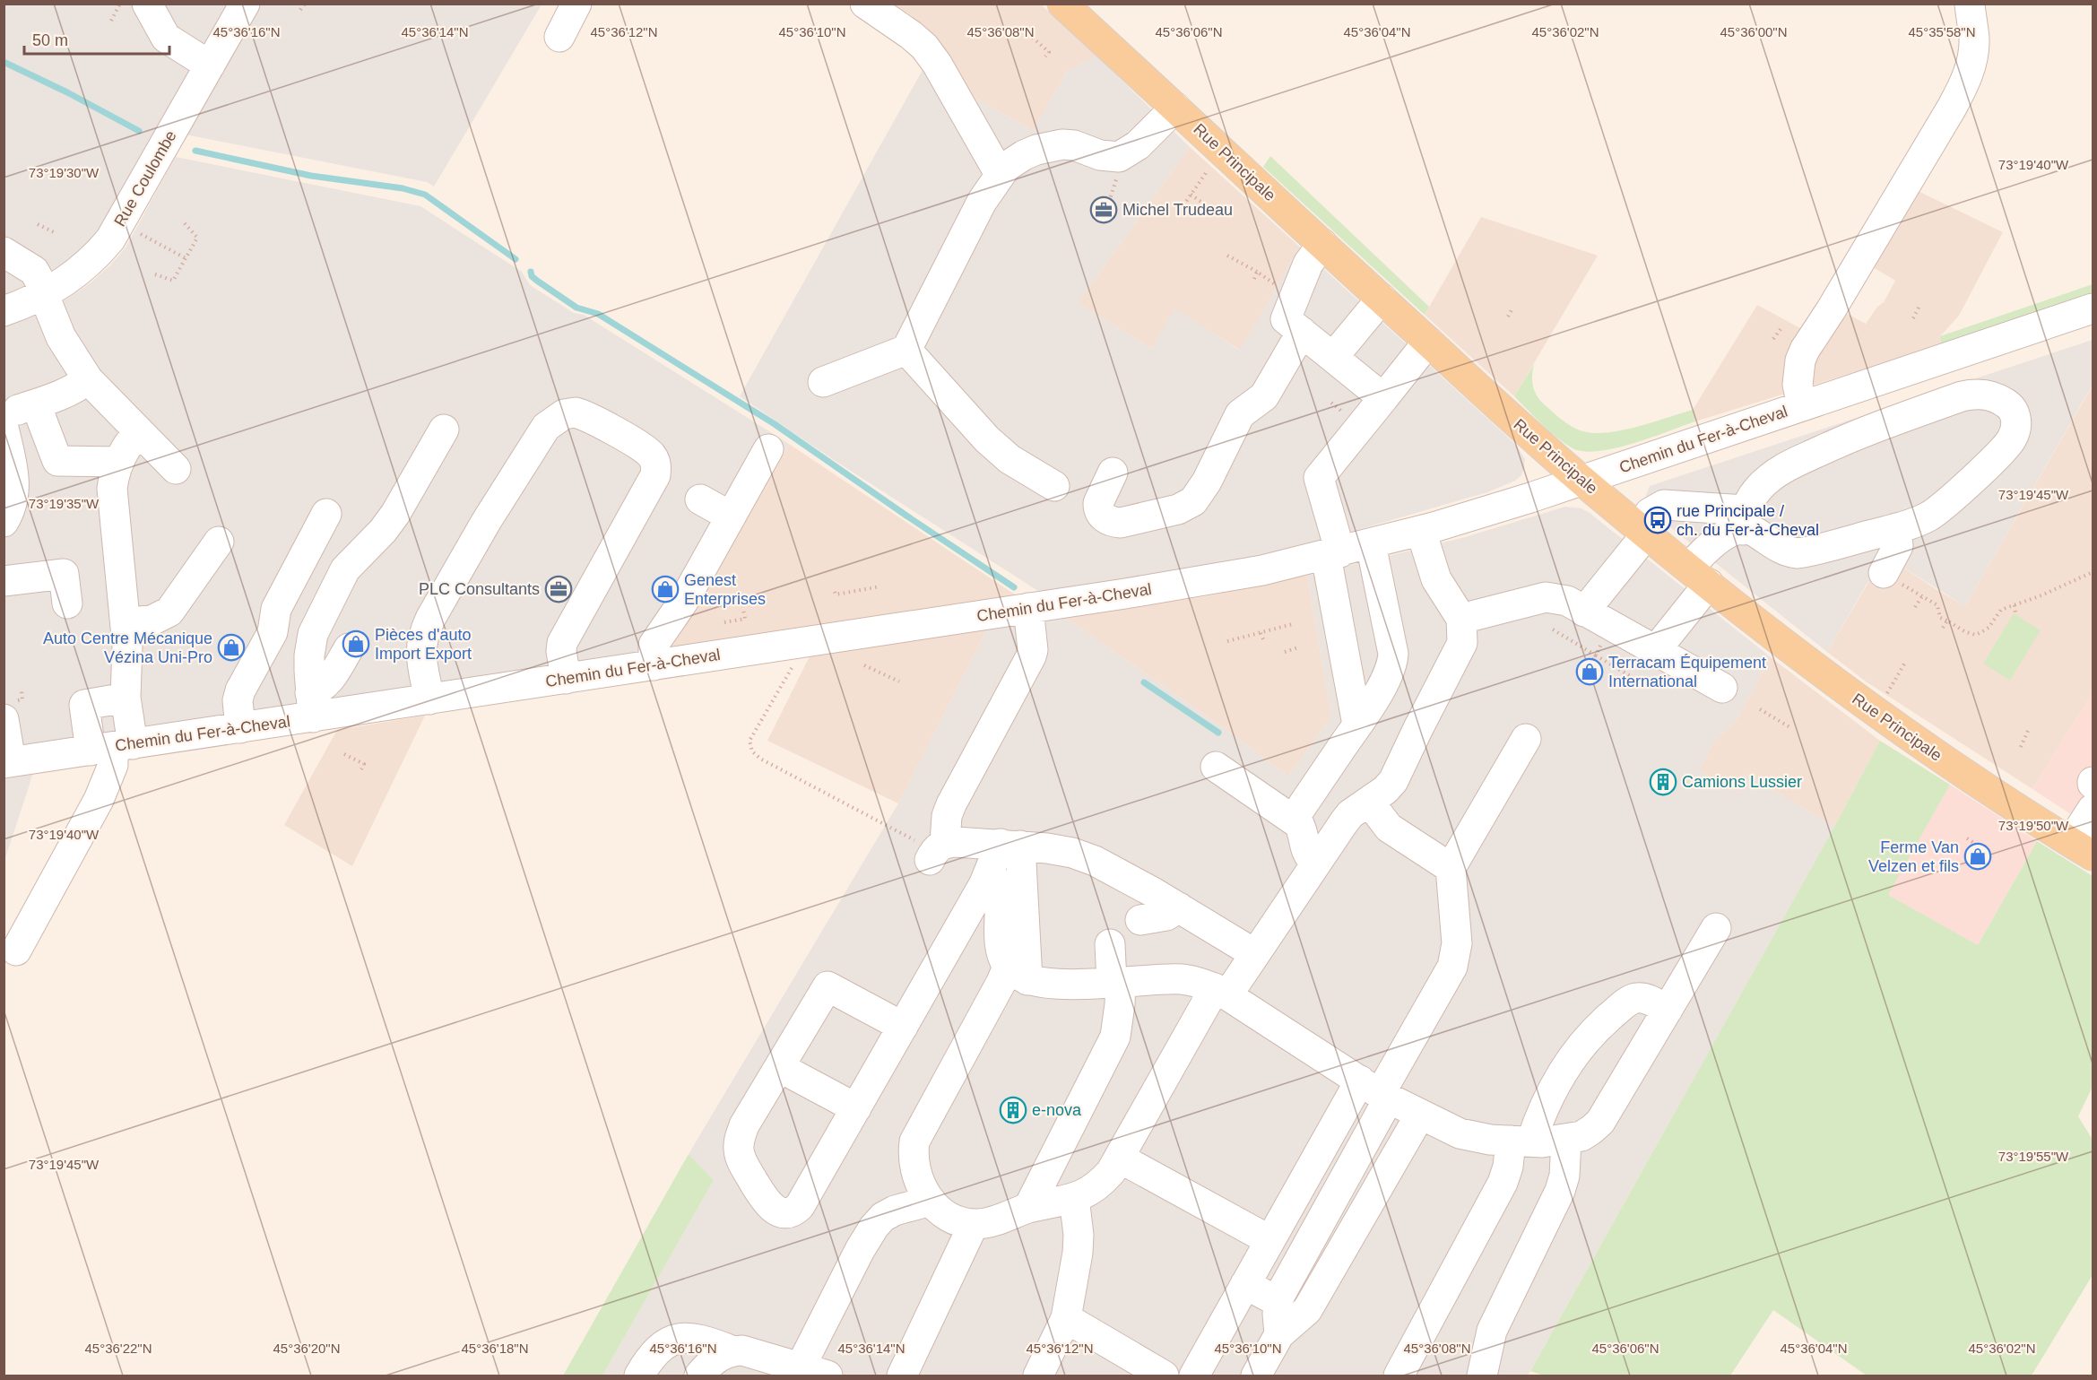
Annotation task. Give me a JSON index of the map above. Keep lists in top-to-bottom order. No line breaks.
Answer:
{"streets":{"main road":["Rue Principale"],"street":["Rue Coulombe","Chemin du Fer-à-Cheval"]},"crossings":[["Rue Principale","Chemin du Fer-à-Cheval"]],"places":{"office":["Michel Trudeau","PLC Consultants"],"bus stop":["rue Principale / ch. du Fer-à-Cheval"],"shop":["Genest Enterprises","Pièces d'auto Import Export","Auto Centre Mécanique Vézina Uni-Pro","Terracam Équipement International","Ferme Van Velzen et fils"],"building":["Camions Lussier","e-nova"]},"scale_bar":"50 m","coordinates":["45°36'16\"N","45°36'14\"N","45°36'12\"N","45°36'10\"N","45°36'08\"N","45°36'06\"N","45°36'04\"N","45°36'02\"N","45°36'00\"N","45°35'58\"N","73°19'40\"W","73°19'30\"W","73°19'45\"W","73°19'35\"W","73°19'50\"W","73°19'55\"W","45°36'22\"N","45°36'20\"N","45°36'18\"N"]}
